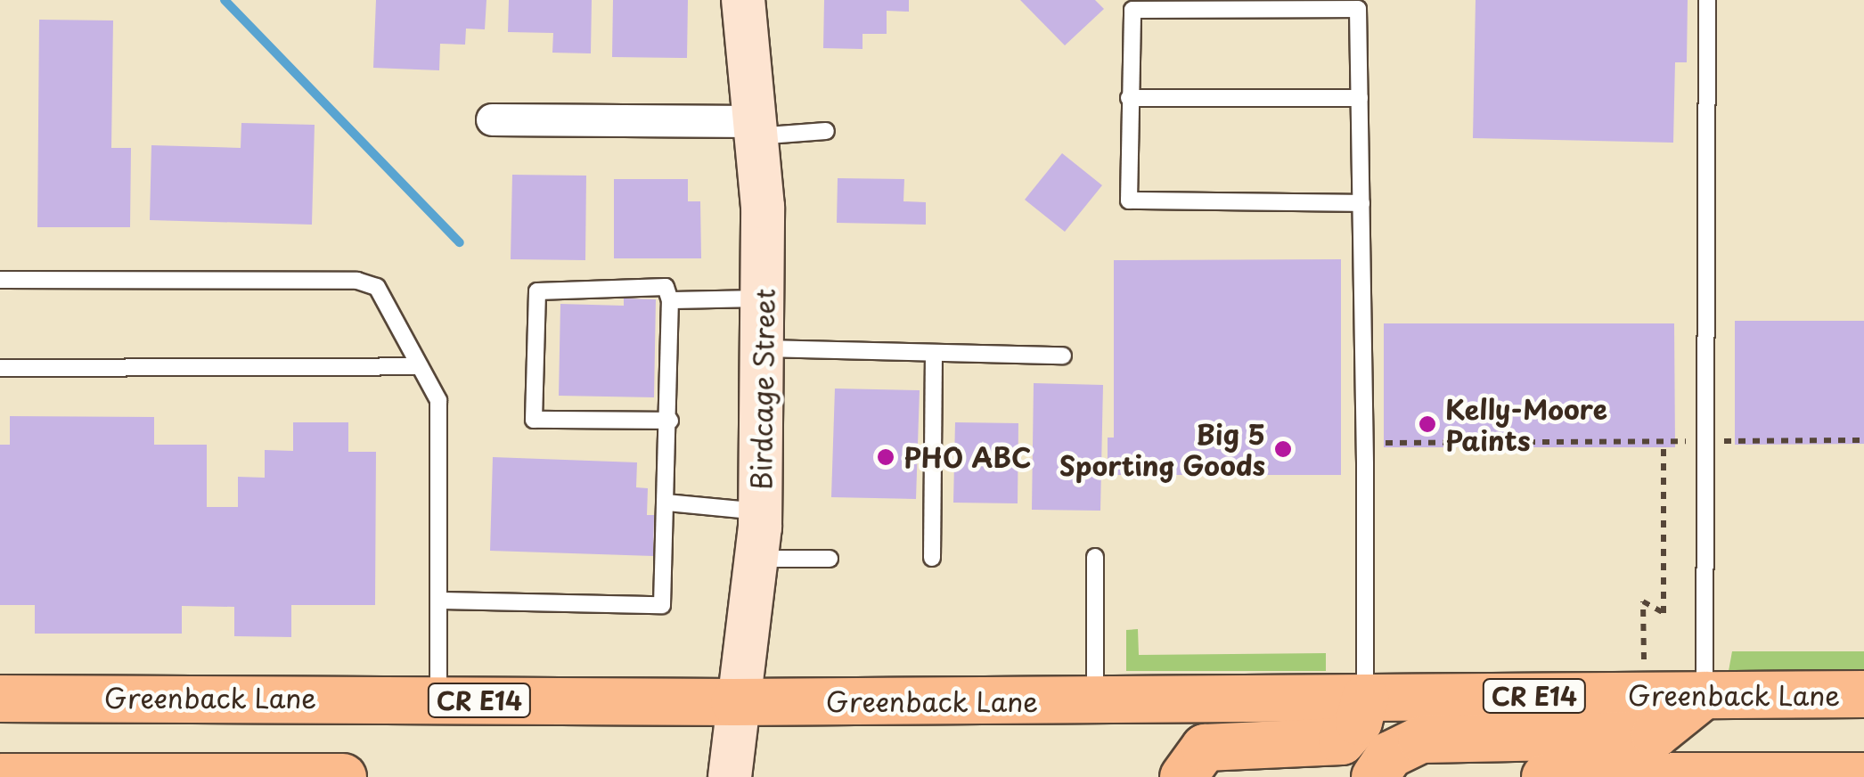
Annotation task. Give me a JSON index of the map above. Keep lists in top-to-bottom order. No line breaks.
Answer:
{"streets":{"main road":["Greenback Lane","CR E14"],"street":["Birdcage Street"]},"crossings":[["Birdcage Street","Greenback Lane"]],"places":["Kelly-Moore Paints","Big 5 Sporting Goods","PHO ABC"]}
